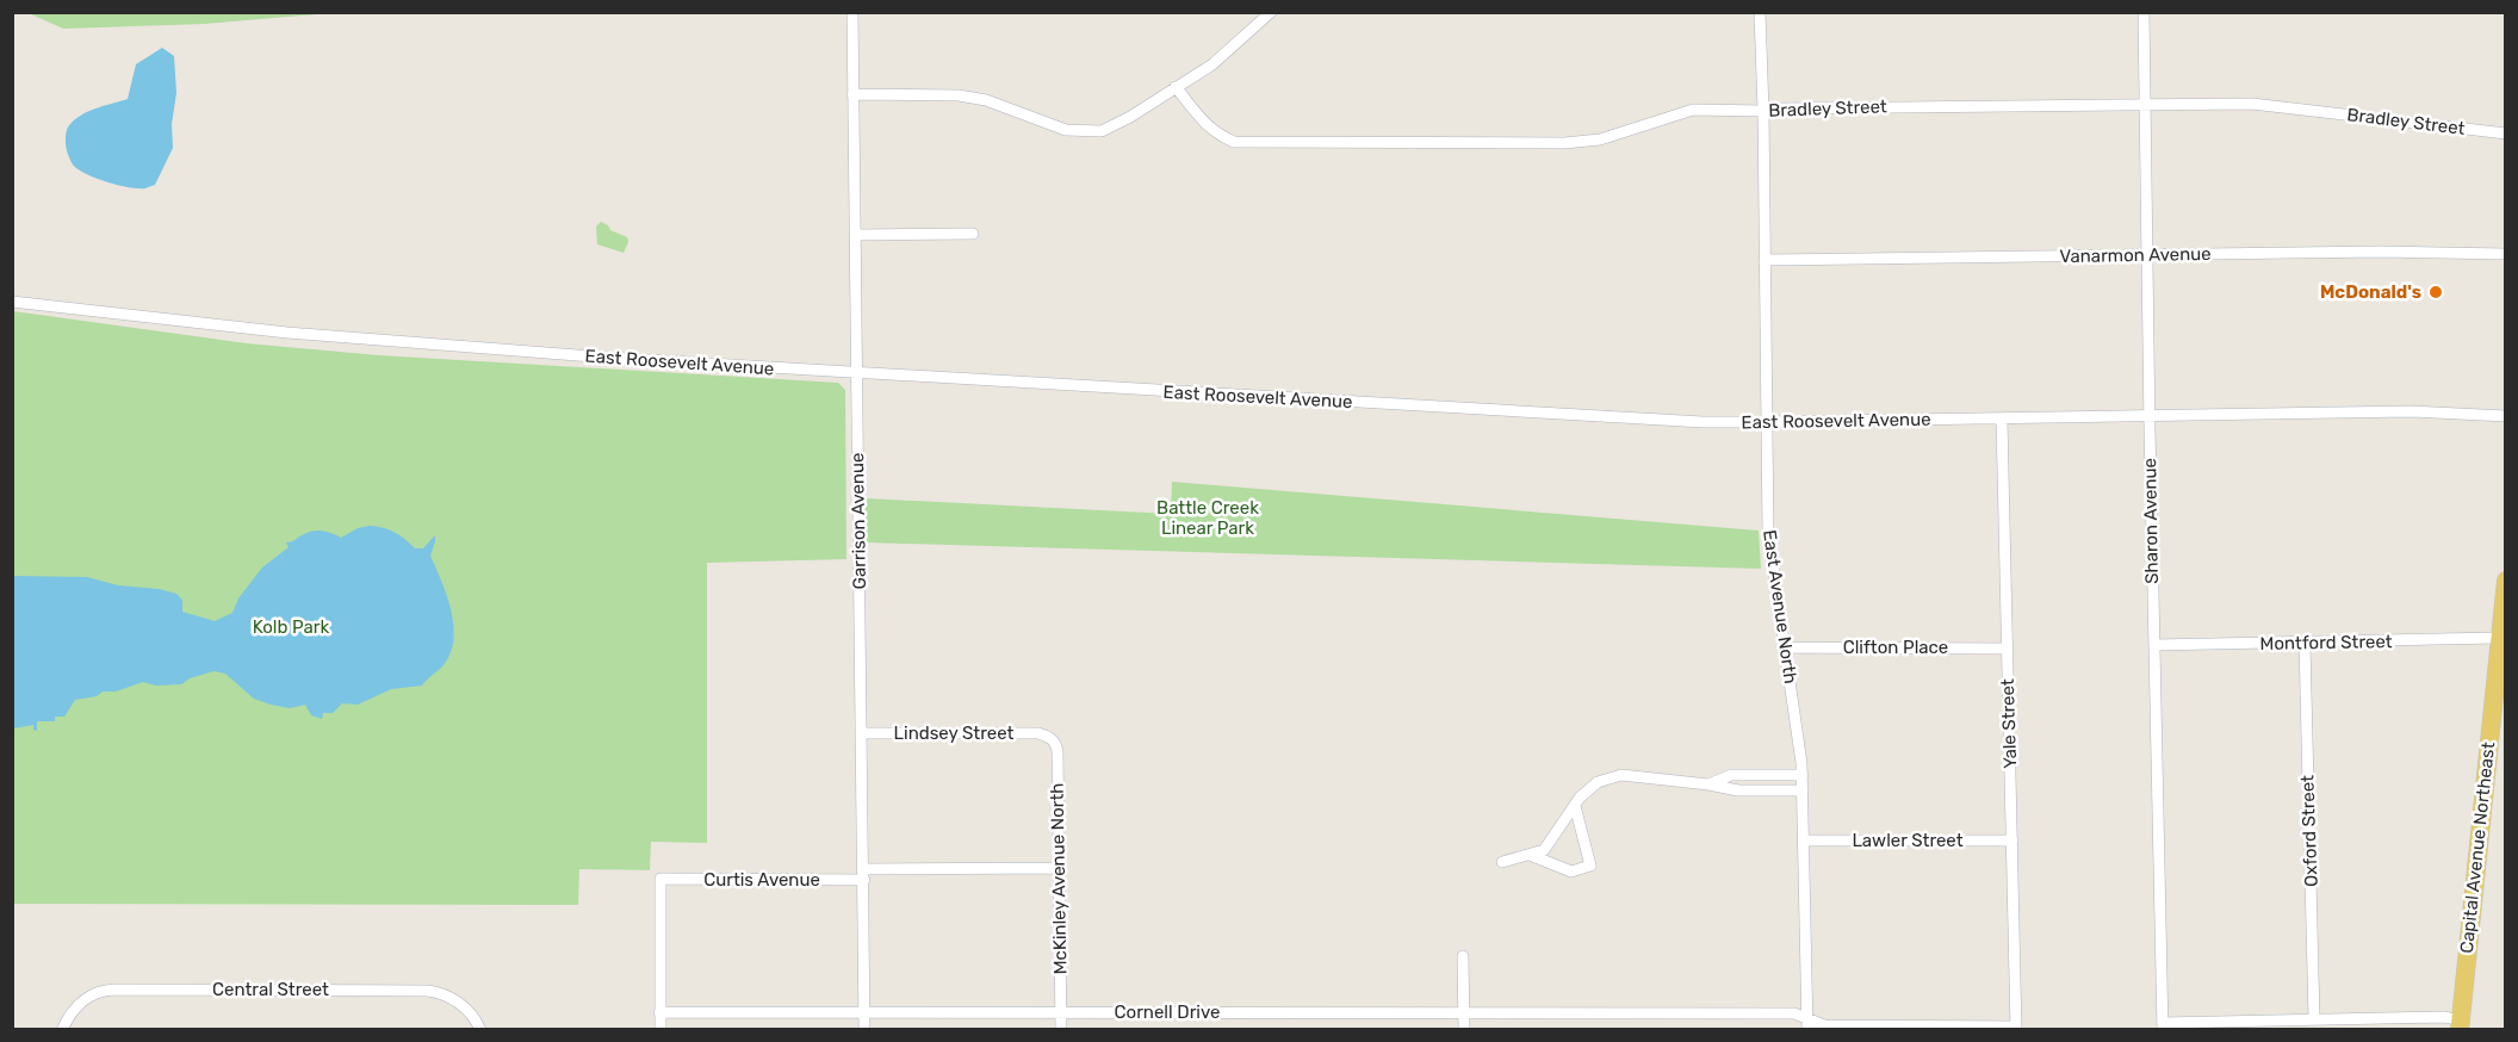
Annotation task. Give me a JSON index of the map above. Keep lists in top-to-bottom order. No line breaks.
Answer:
{"streets":{"main road":["Capital Avenue Northeast"],"street":["Bradley Street","Vanarmon Avenue","East Roosevelt Avenue","Garrison Avenue","Sharon Avenue","East Avenue North","Montford Street","Clifton Place","Yale Street","Lindsey Street","Oxford Street","Lawler Street","McKinley Avenue North","Curtis Avenue","Central Street","Cornell Drive"]},"crossings":[["Bradley Street","Sharon Avenue"],["Bradley Street","East Avenue North"],["Vanarmon Avenue","Sharon Avenue"],["Vanarmon Avenue","East Avenue North"],["East Roosevelt Avenue","Garrison Avenue"],["East Roosevelt Avenue","Sharon Avenue"],["East Roosevelt Avenue","East Avenue North"],["East Roosevelt Avenue","Yale Street"],["Garrison Avenue","Lindsey Street"],["Garrison Avenue","Curtis Avenue"],["Garrison Avenue","Cornell Drive"],["Sharon Avenue","Montford Street"],["East Avenue North","Clifton Place"],["East Avenue North","Lawler Street"],["East Avenue North","Cornell Drive"],["Montford Street","Oxford Street"],["Montford Street","Capital Avenue Northeast"],["Clifton Place","Yale Street"],["Yale Street","Lawler Street"],["Yale Street","Cornell Drive"],["Lindsey Street","McKinley Avenue North"],["McKinley Avenue North","Curtis Avenue"],["McKinley Avenue North","Cornell Drive"],["Curtis Avenue","Cornell Drive"]],"parks":["Battle Creek Linear Park","Kolb Park"],"places":["McDonald's"]}
